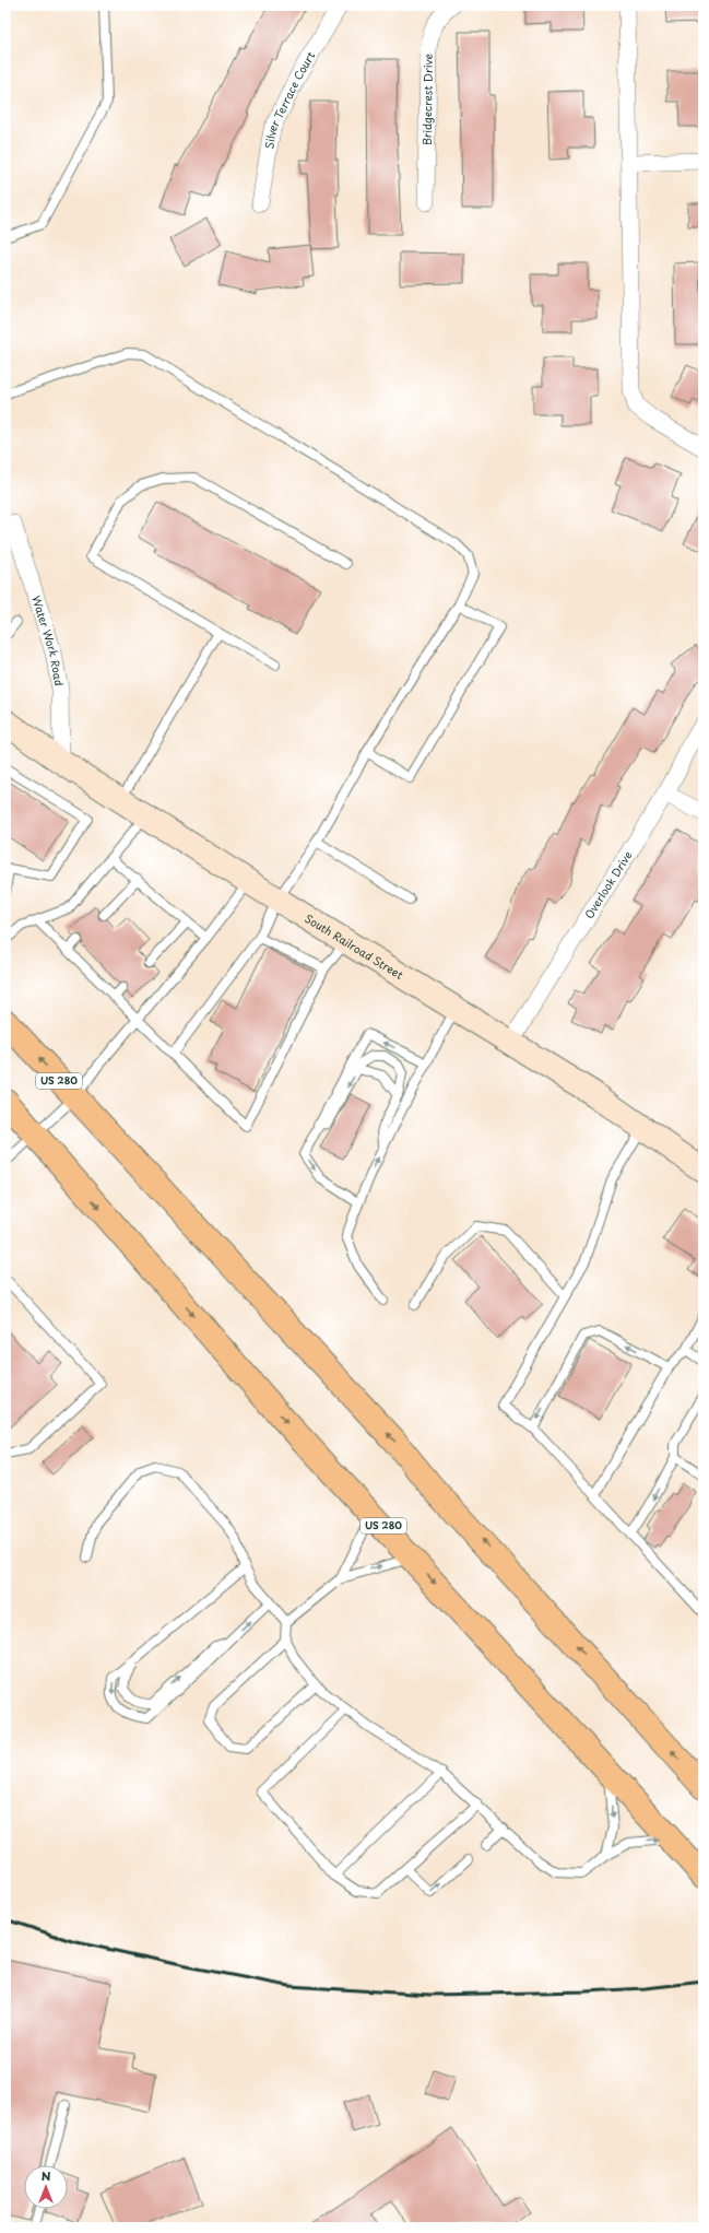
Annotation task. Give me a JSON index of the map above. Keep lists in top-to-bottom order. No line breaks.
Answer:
{"streets":{"highway":["US 280"],"street":["Bridgecrest Drive","Silver Terrace Court","Water Work Road","Overlook Drive","South Railroad Street"]},"crossings":[["Water Work Road","South Railroad Street"],["Overlook Drive","South Railroad Street"]],"north":"top"}
